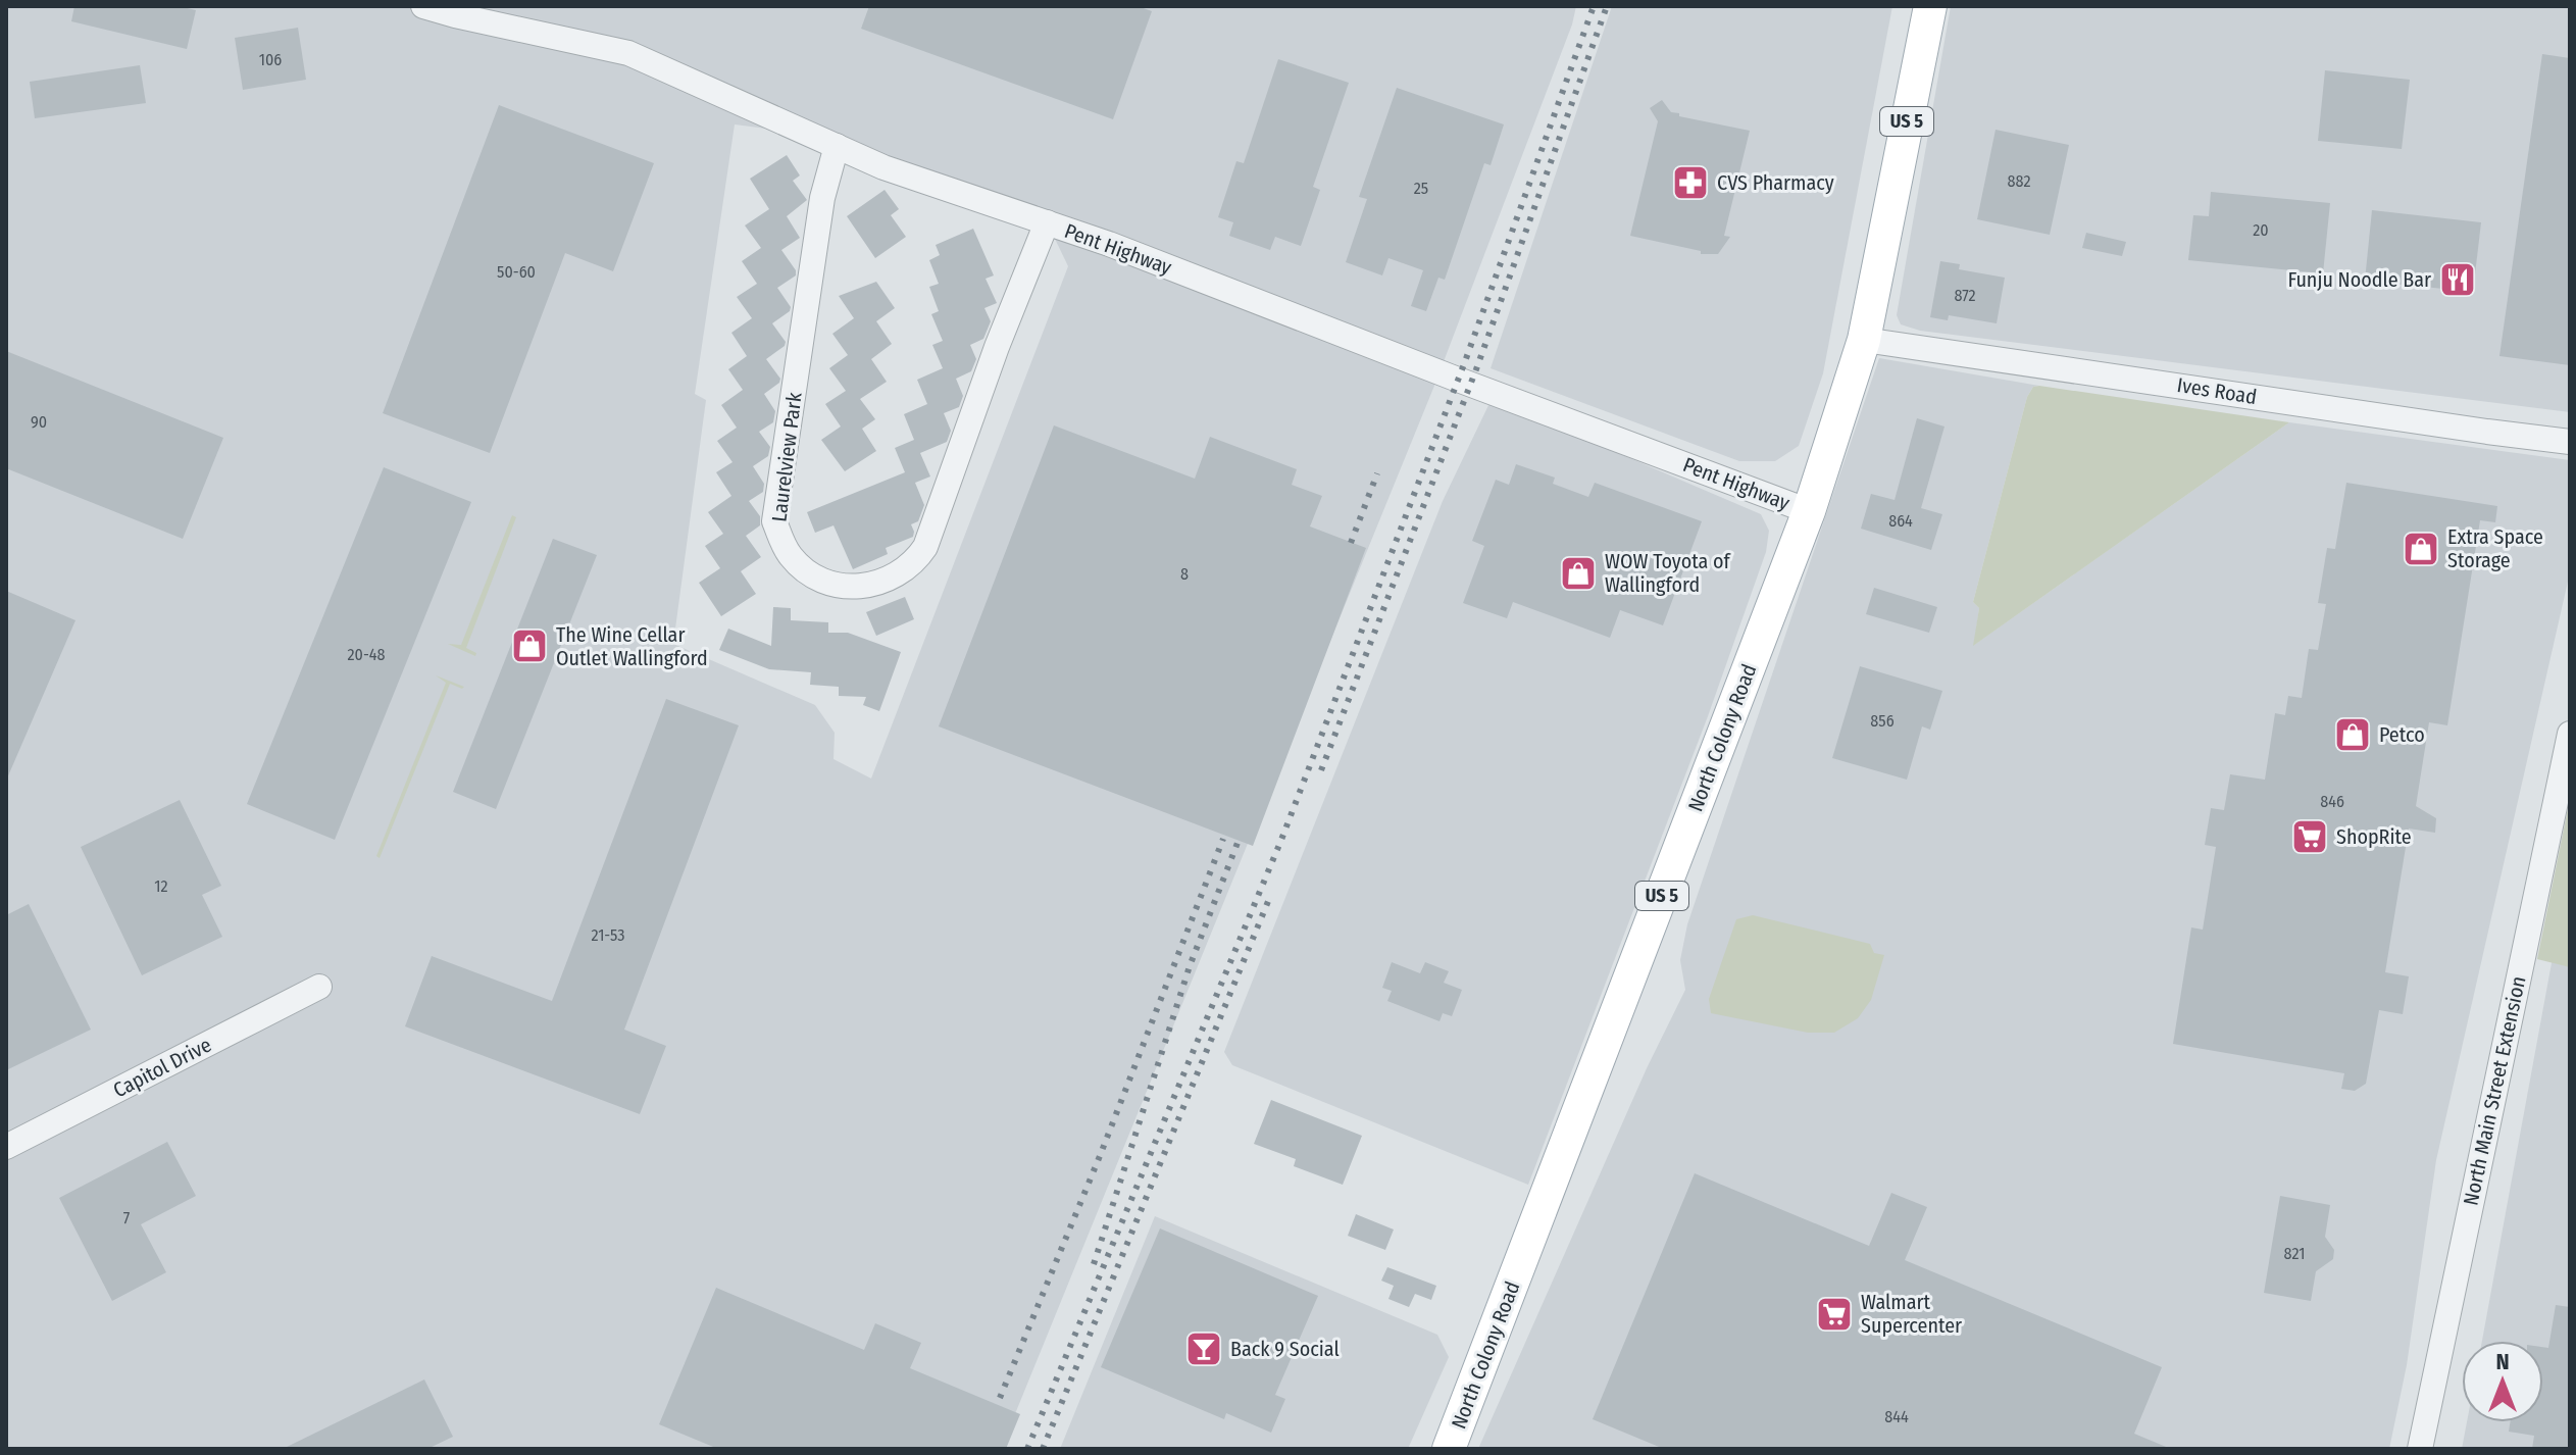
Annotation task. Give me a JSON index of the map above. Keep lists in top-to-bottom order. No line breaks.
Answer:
{"streets":{"main road":["US 5","North Colony Road"],"street":["Pent Highway","Ives Road","Laurelview Park","Capitol Drive","North Main Street Extension"]},"crossings":[["Pent Highway","Laurelview Park"],["Pent Highway","North Colony Road"],["Ives Road","North Colony Road"]],"places":{"pharmacy":["CVS Pharmacy"],"restaurant":["Funju Noodle Bar"],"shop":["Extra Space Storage","WOW Toyota of Wallingford","The Wine Cellar Outlet Wallingford","Petco"],"supermarket":["ShopRite","Walmart Supercenter"],"bar":["Back 9 Social"]},"house_numbers":["106","882","25","20","50-60","872","90","864","8","20-48","856","846","12","21-53","7","821","844"],"north":"top"}
